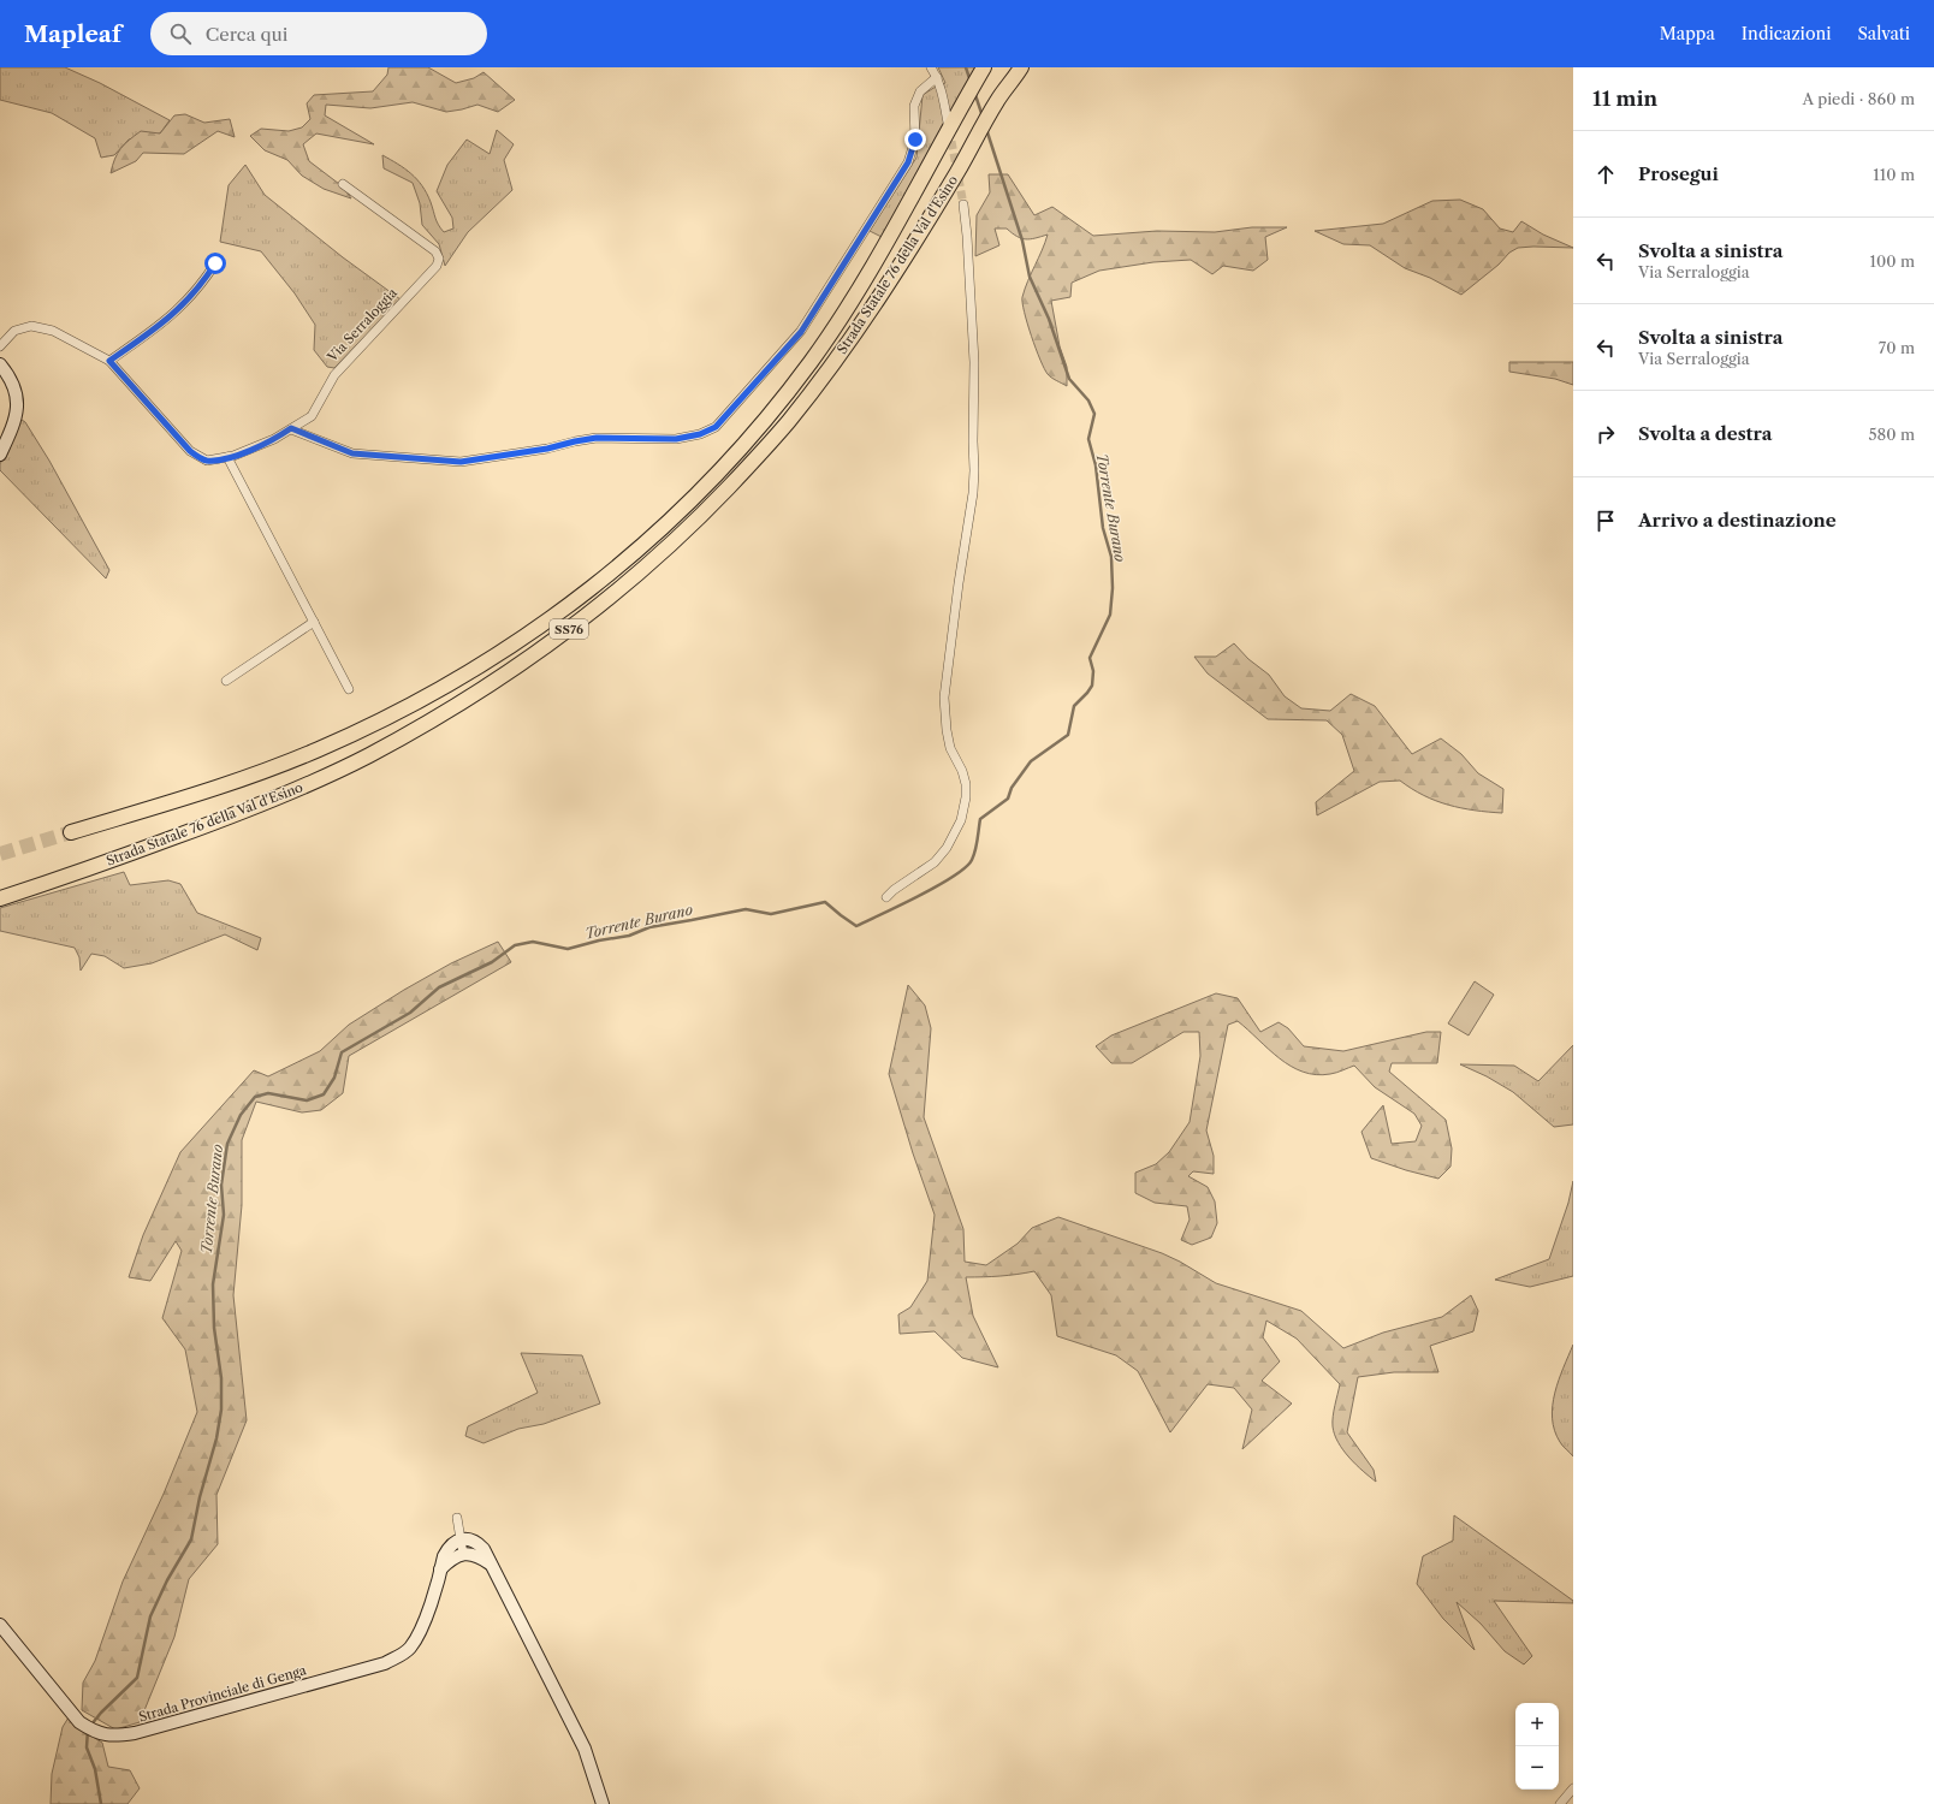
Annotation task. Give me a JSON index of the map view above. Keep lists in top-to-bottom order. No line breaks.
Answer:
{"streets":{"highway":["Strada Statale 76 della Val d'Esino","SS76"],"main road":["Strada Provinciale di Genga"],"street":["Via Serraloggia"]},"water":["Torrente Burano"],"page":{"header":"Mapleaf","search":"Cerca qui","nav":["Mappa","Indicazioni","Salvati"],"heading":["11 min","A piedi · 860 m"],"list":[["Prosegui","110 m"],["Svolta a sinistra","Via Serraloggia","100 m"],["Svolta a sinistra","Via Serraloggia","70 m"],["Svolta a destra","580 m"],"Arrivo a destinazione"],"map_buttons":["+","−"]}}
